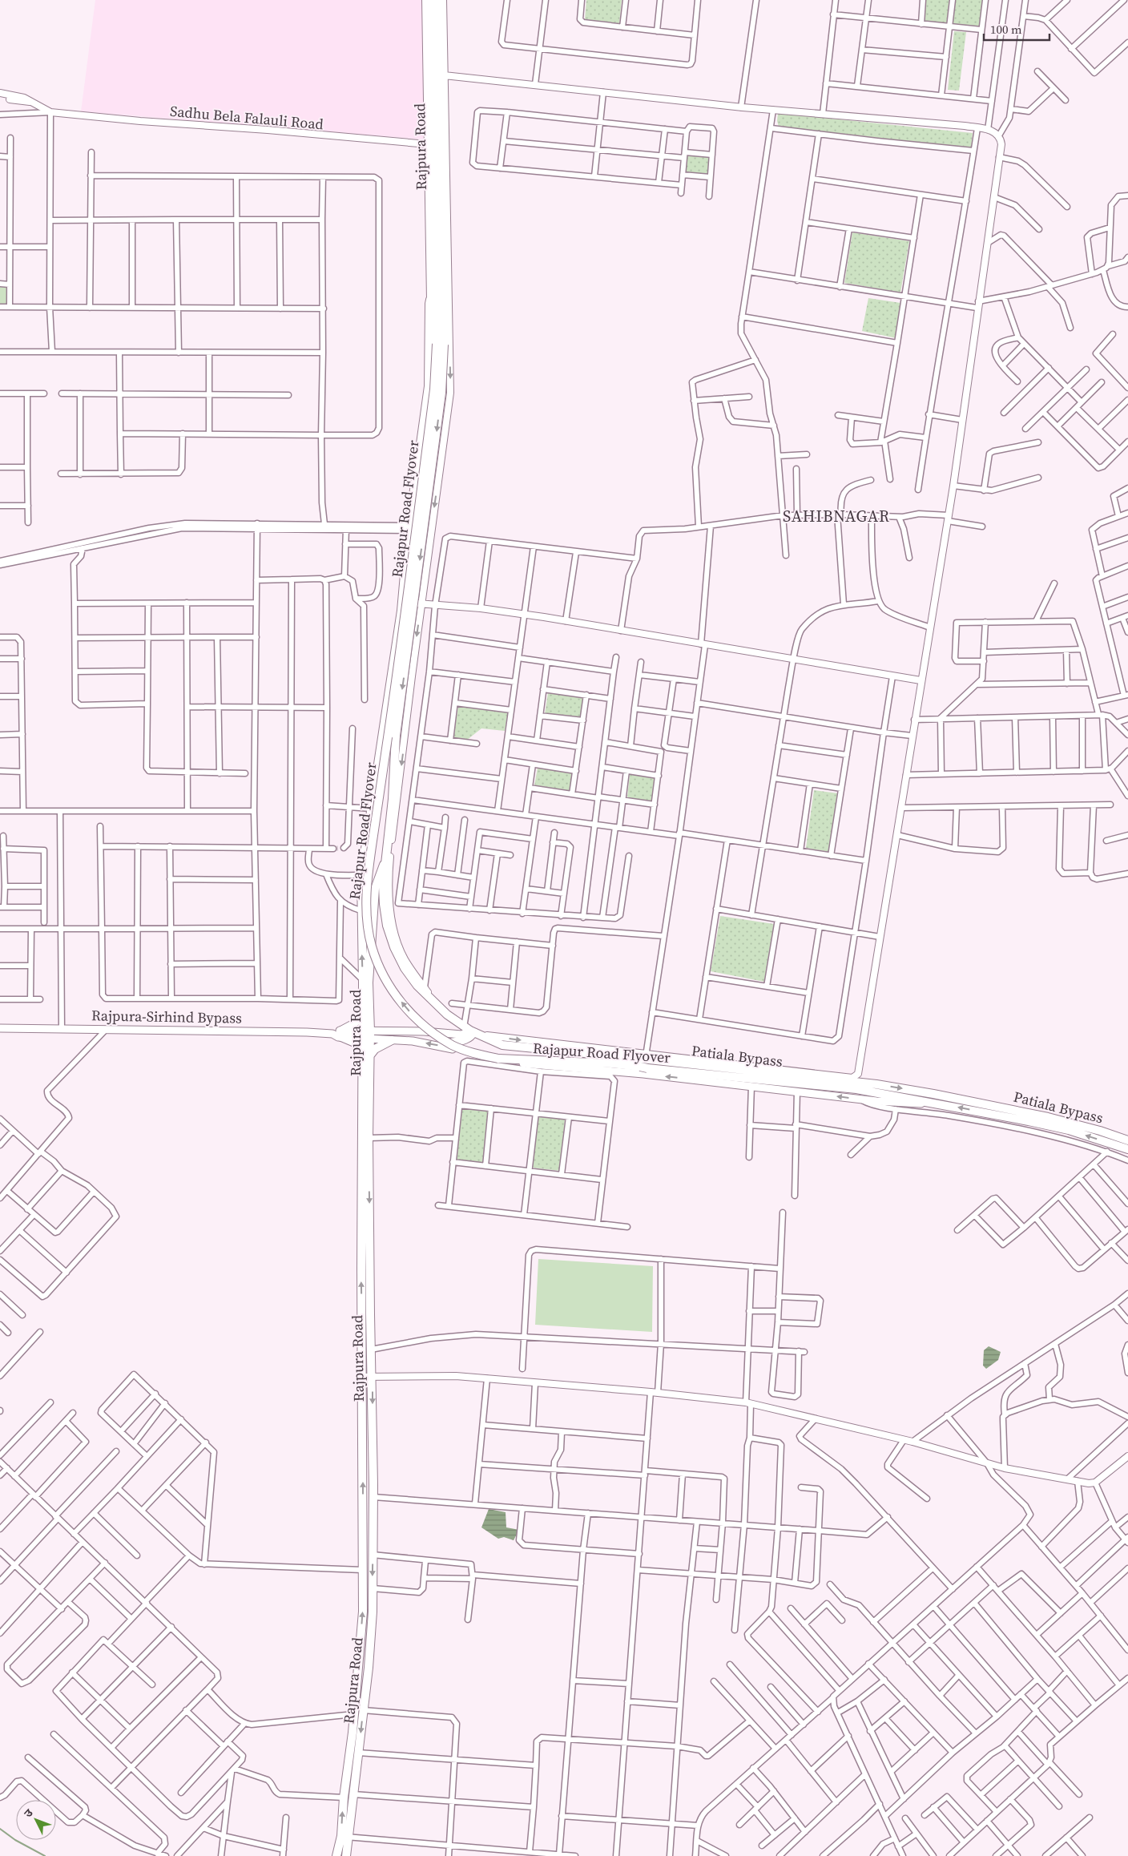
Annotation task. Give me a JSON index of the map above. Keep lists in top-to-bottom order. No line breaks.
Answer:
{"streets":{"main road":["Rajpura Road","Rajapur Road Flyover","Rajpura-Sirhind Bypass","Patiala Bypass"],"street":["Sadhu Bela Falauli Road"]},"crossings":[["Sadhu Bela Falauli Road","Rajpura Road"],["Sadhu Bela Falauli Road","Rajapur Road Flyover"],["Rajpura Road","Rajapur Road Flyover"],["Rajpura Road","Rajpura-Sirhind Bypass"],["Rajpura Road","Patiala Bypass"],["Rajapur Road Flyover","Patiala Bypass"]],"districts":["SAHIBNAGAR"],"scale_bar":"100 m","north":"top left"}
